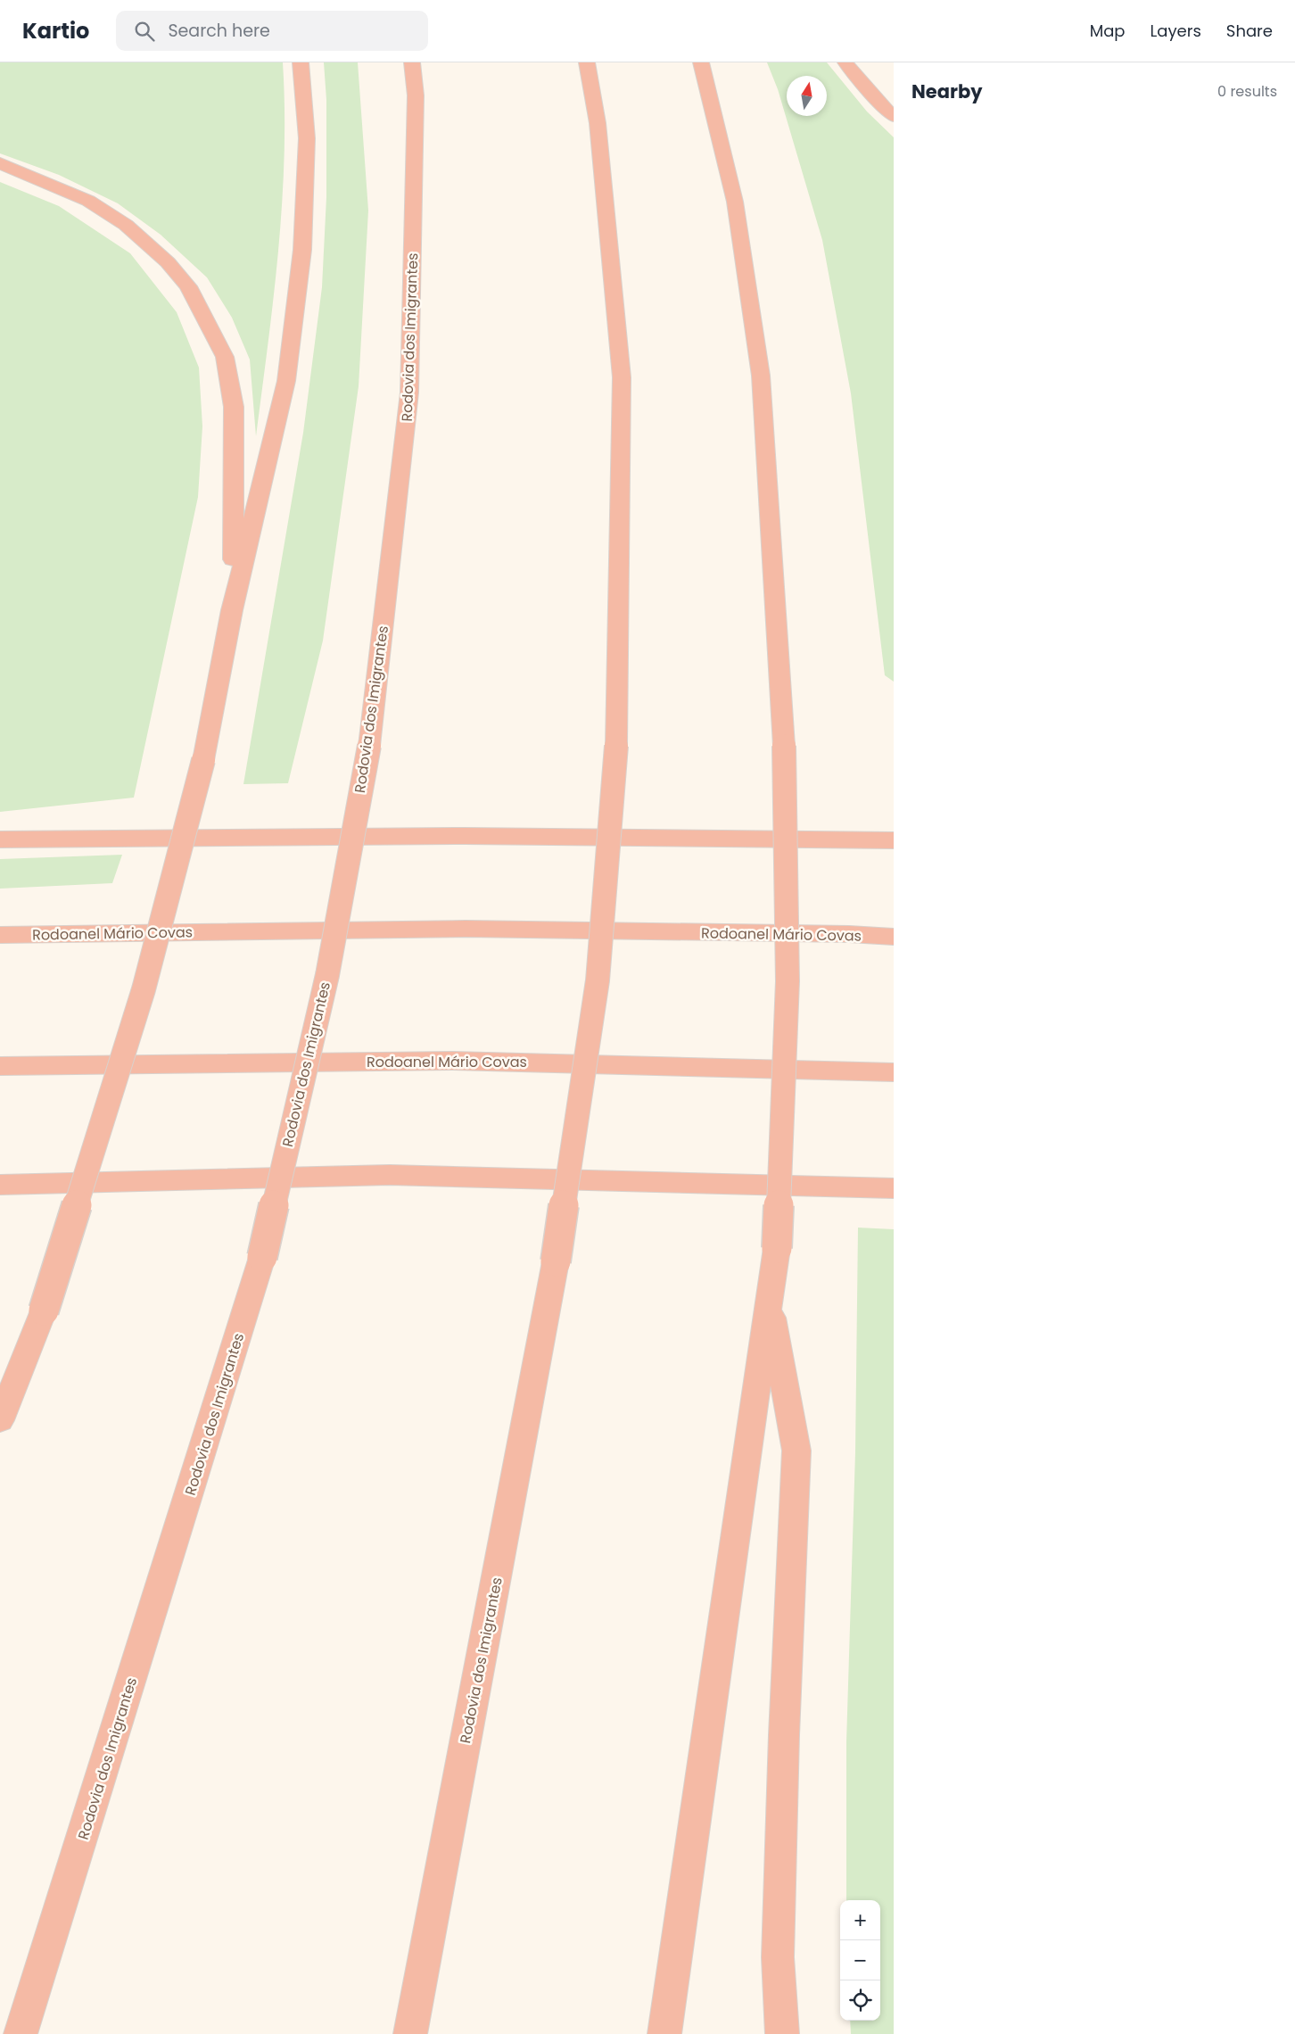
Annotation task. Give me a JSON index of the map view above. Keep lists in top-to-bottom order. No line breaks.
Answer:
{"streets":{"highway":["Rodovia dos Imigrantes","Rodoanel Mário Covas"]},"north":"top","page":{"header":"Kartio","search":"Search here","nav":["Map","Layers","Share"],"heading":["Nearby","0 results"],"map_buttons":["+","−"]}}
